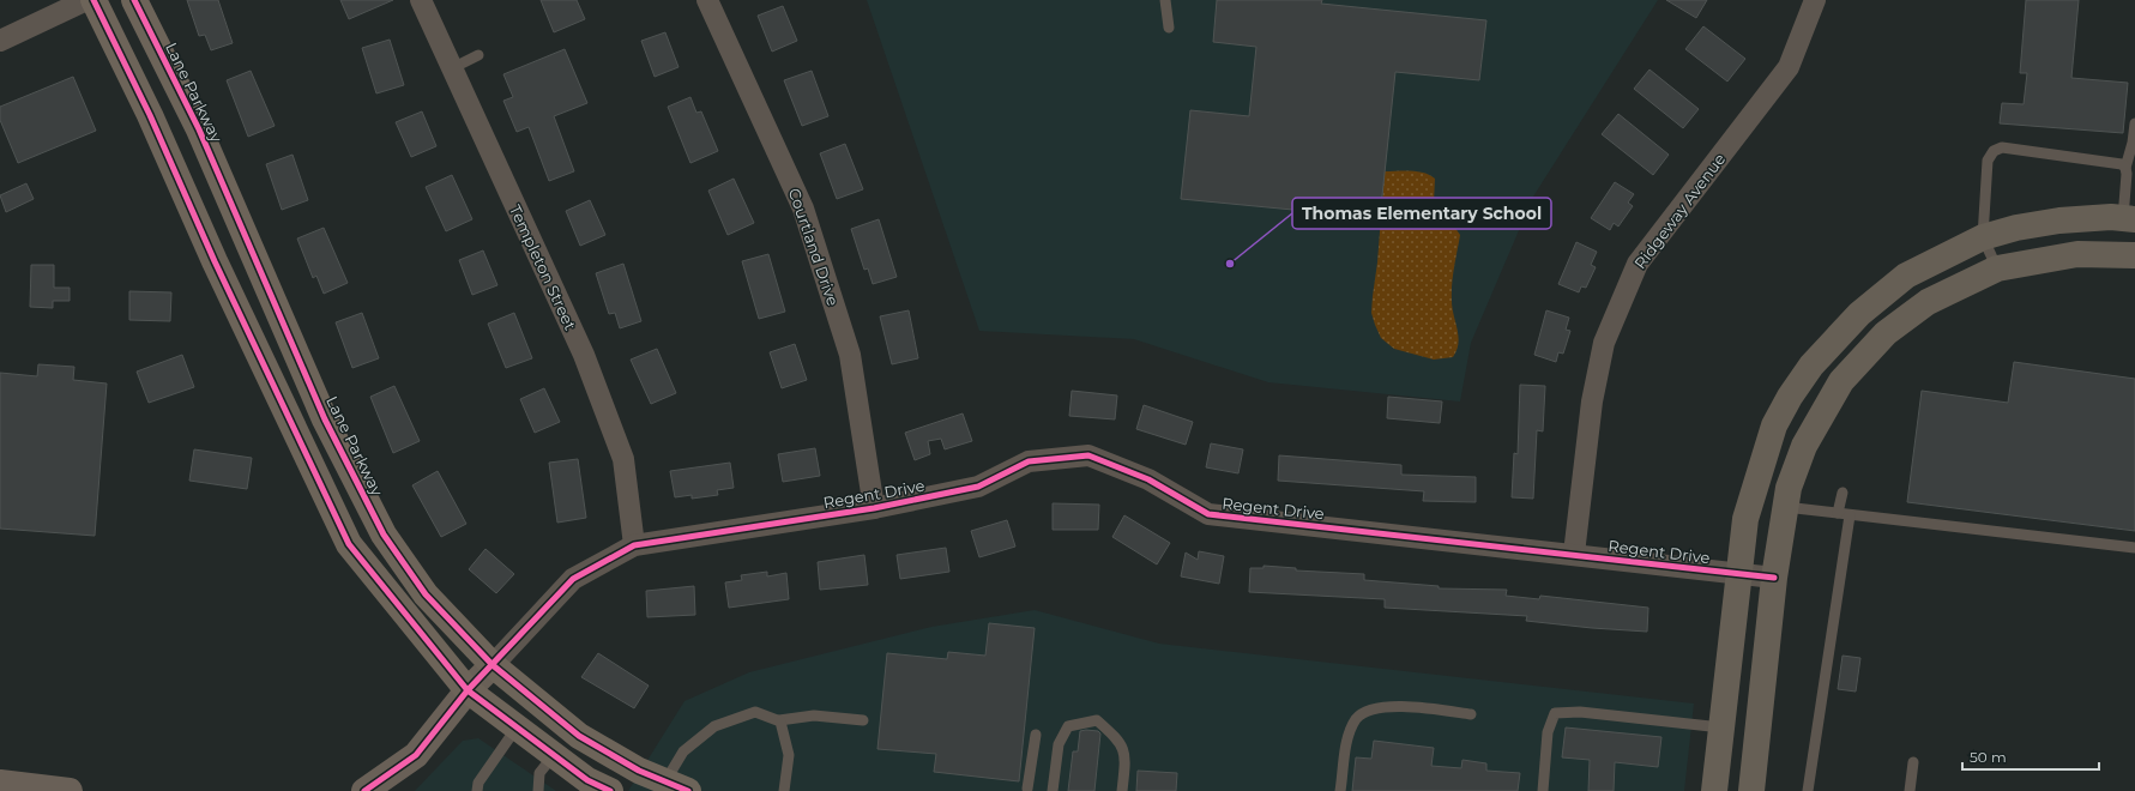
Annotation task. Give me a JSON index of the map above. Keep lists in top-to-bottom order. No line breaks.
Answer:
{"streets":{"highway":["Lane Parkway"],"street":["Ridgeway Avenue","Courtland Drive","Templeton Street","Regent Drive"]},"crossings":[["Lane Parkway","Regent Drive"],["Ridgeway Avenue","Regent Drive"],["Courtland Drive","Regent Drive"],["Templeton Street","Regent Drive"]],"places":["Thomas Elementary School"],"scale_bar":"50 m"}
